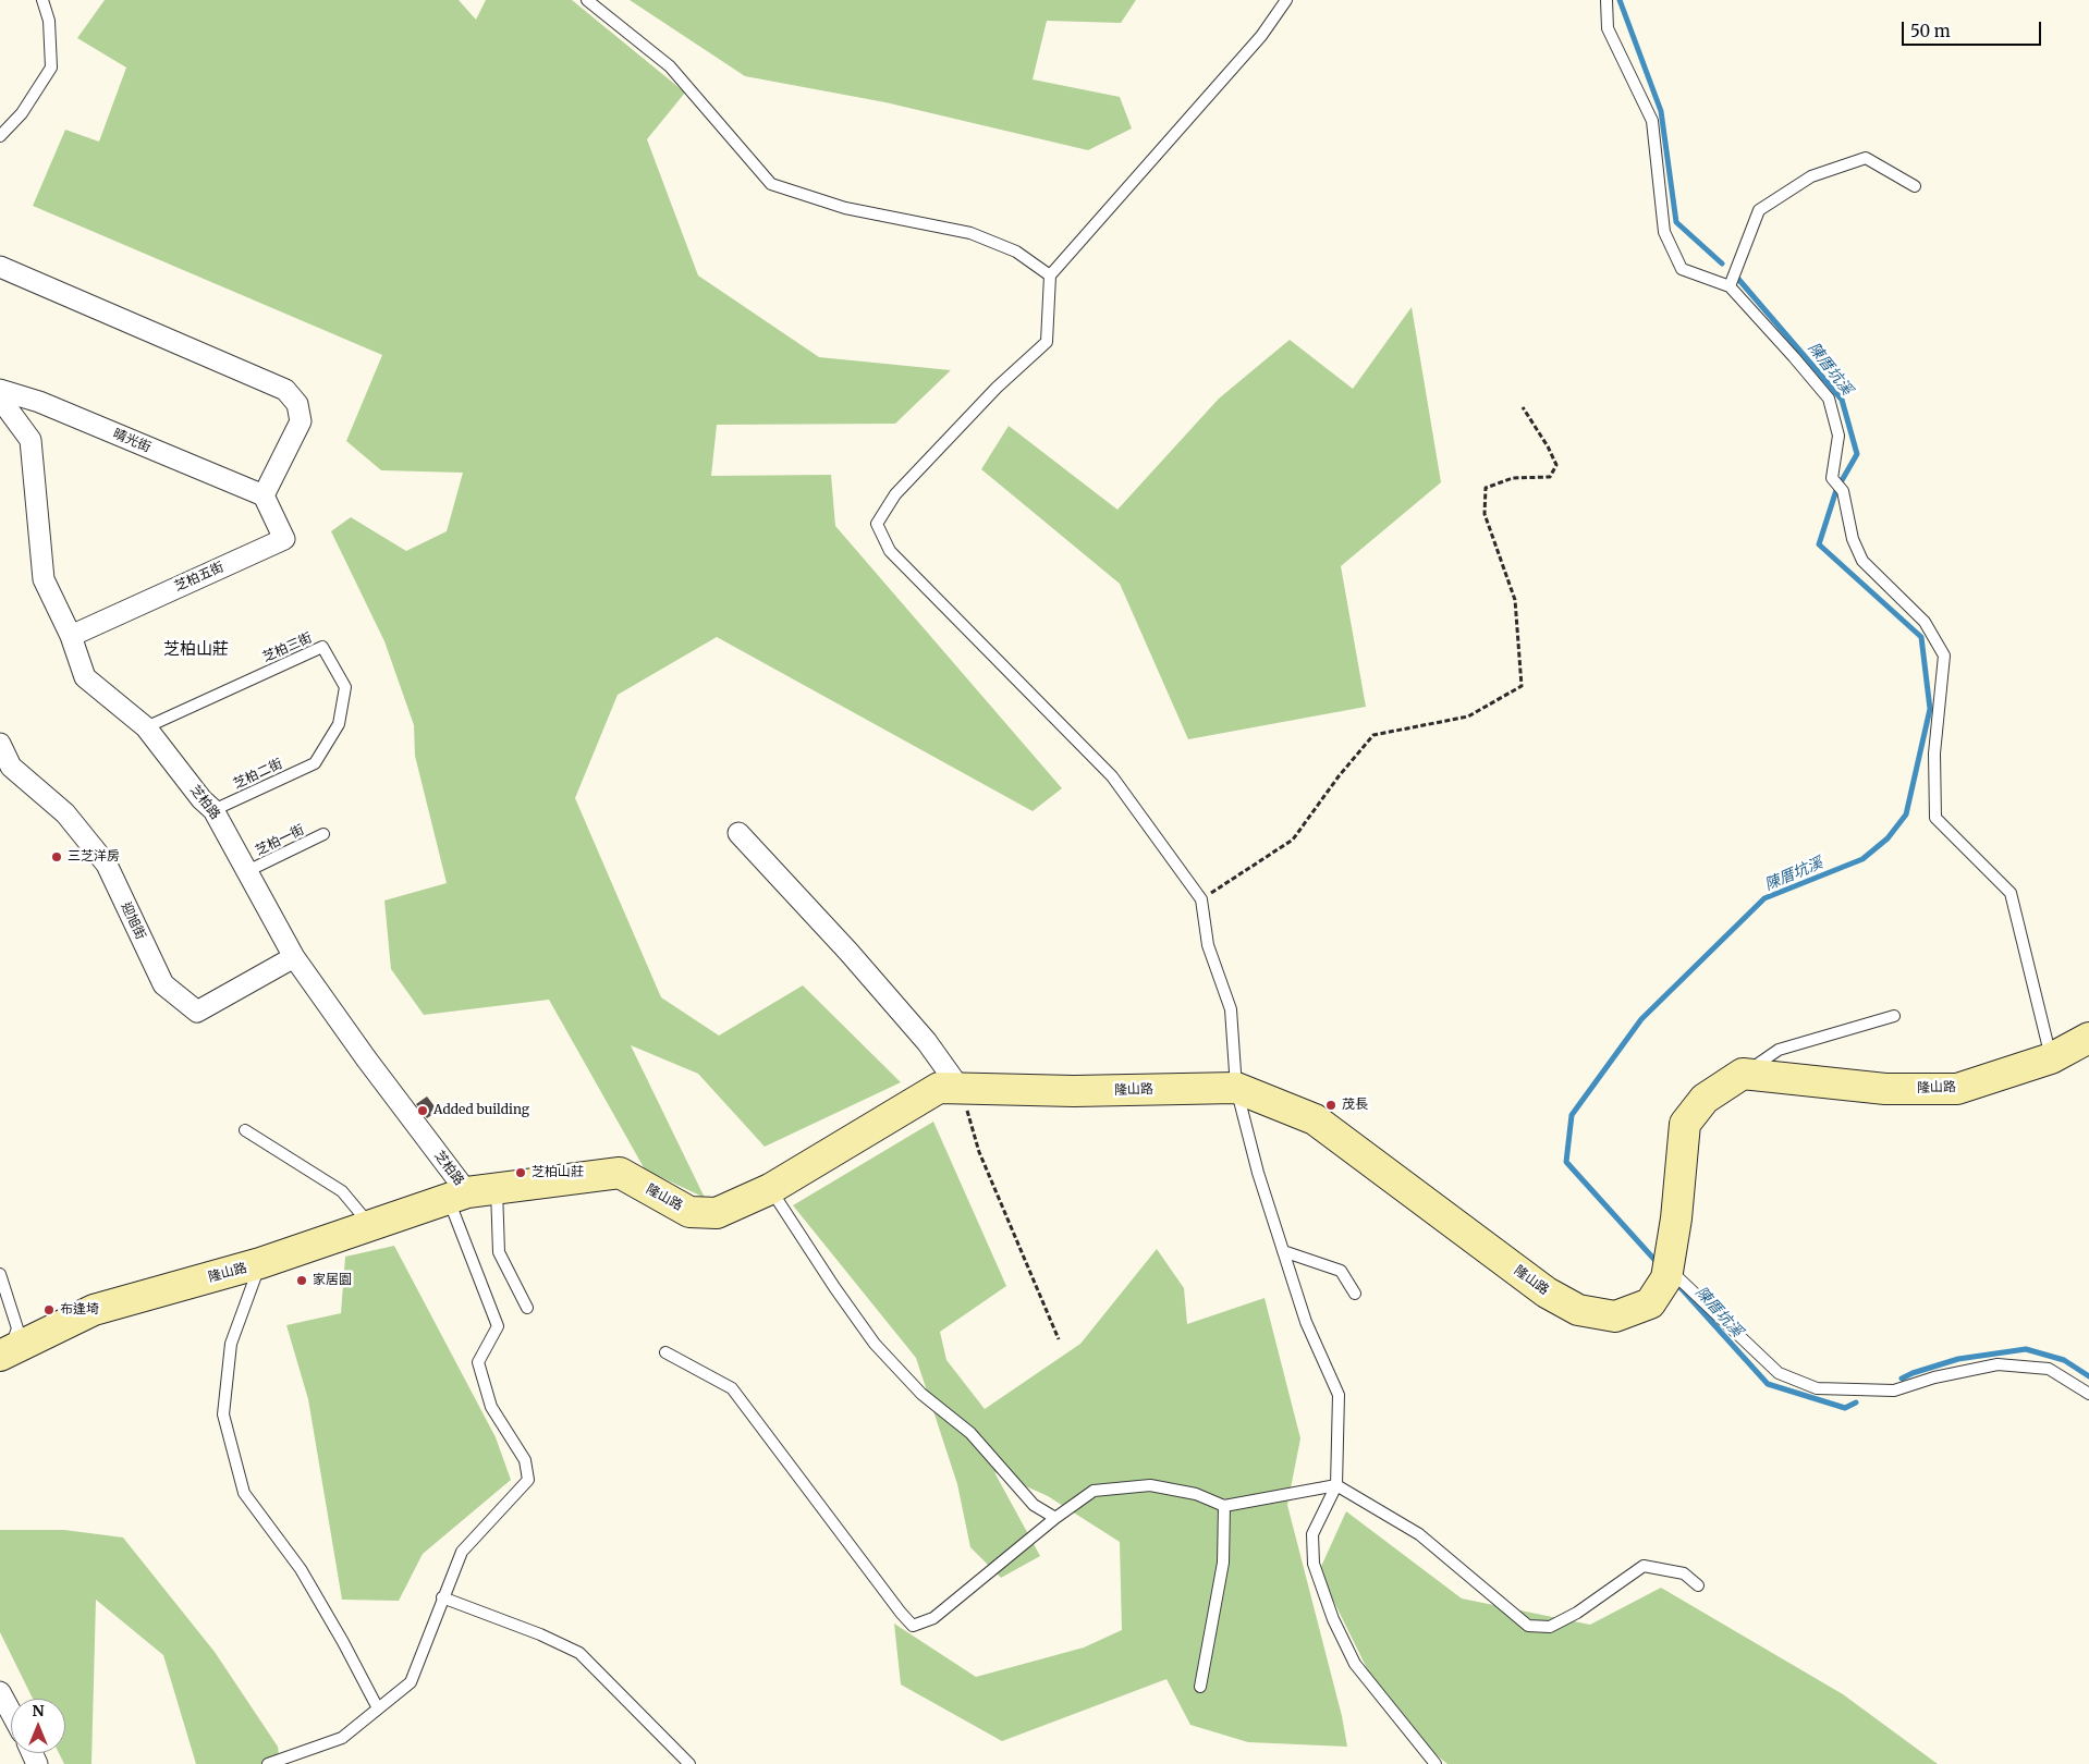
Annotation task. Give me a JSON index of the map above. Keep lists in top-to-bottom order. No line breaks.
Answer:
{"streets":{"street":["晴光街","芝柏五街","芝柏路","迎旭街","隆山路"],"lane":["芝柏三街","芝柏二街","芝柏一街"]},"crossings":[["晴光街","芝柏五街"],["芝柏五街","芝柏路"],["芝柏三街","芝柏二街"],["芝柏三街","芝柏路"],["芝柏二街","芝柏路"],["芝柏路","芝柏一街"],["芝柏路","迎旭街"],["芝柏路","隆山路"]],"districts":["芝柏山莊"],"water":["陳厝坑溪"],"places":["三芝洋房","茂長","Added building","芝柏山莊","家居園","布逢埼"],"scale_bar":"50 m","north":"top"}
